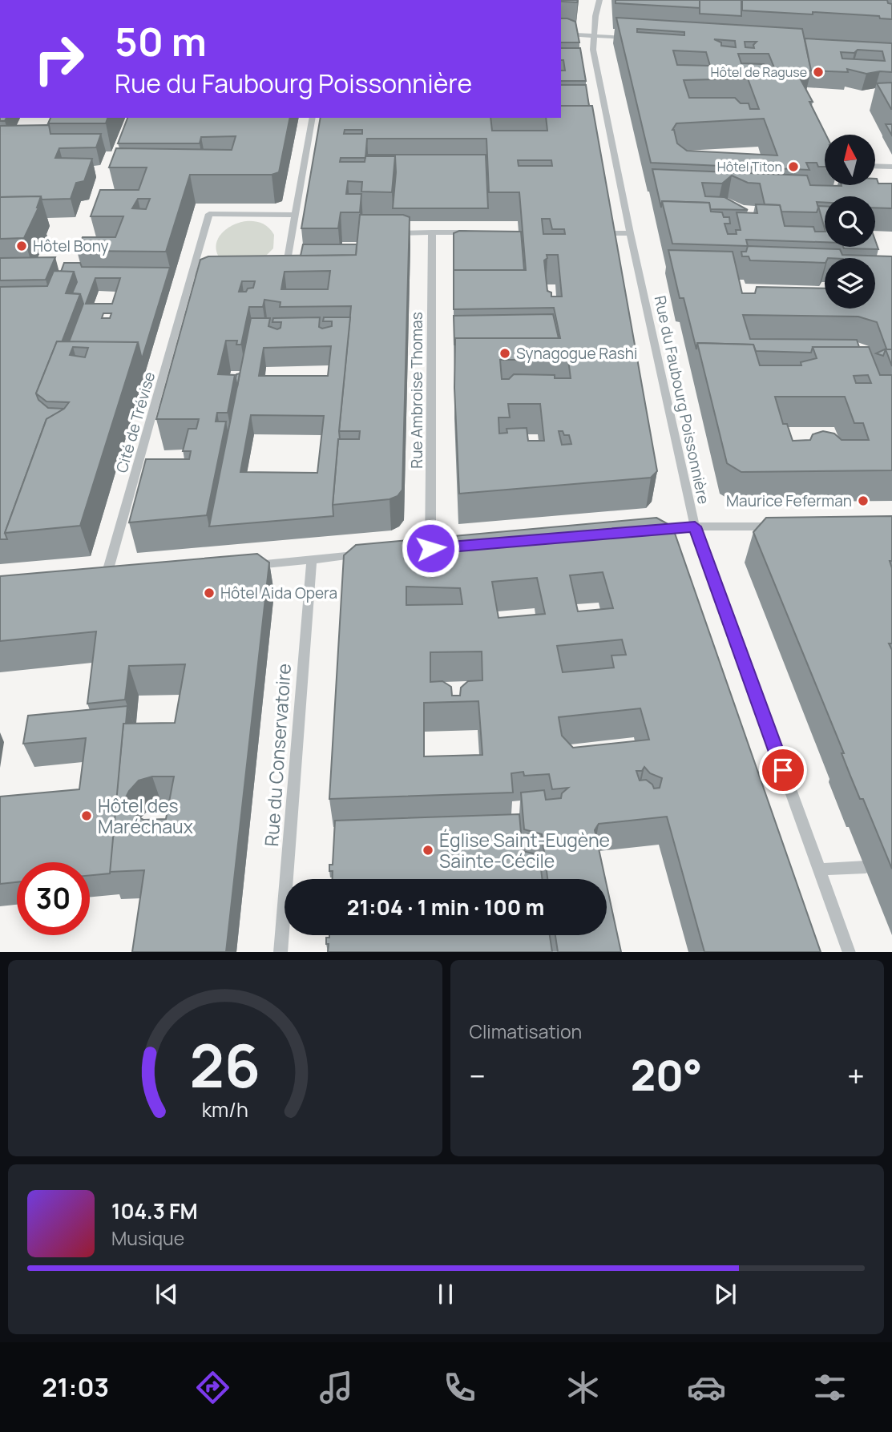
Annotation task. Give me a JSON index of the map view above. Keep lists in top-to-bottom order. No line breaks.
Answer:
{"streets":{"street":["Rue Ambroise Thomas","Rue du Faubourg Poissonnière","Cité de Trévise","Rue du Conservatoire"]},"places":["Hôtel de Raguse","Hôtel Titon","Hôtel Bony","Synagogue Rashi","Maurice Feferman","Hôtel Aida Opera","Hôtel des Maréchaux","Église Saint-Eugène Sainte-Cécile"],"north":"top","page":{"turn":["50 m","Rue du Faubourg Poissonnière"],"limit":"30","trip":"21:04 · 1 min · 100 m","tile":"Climatisation","heat":["−","20°","+"],"song":["104.3 FM","Musique"],"tabs":"21:03","gauge":["26","km/h"]}}
